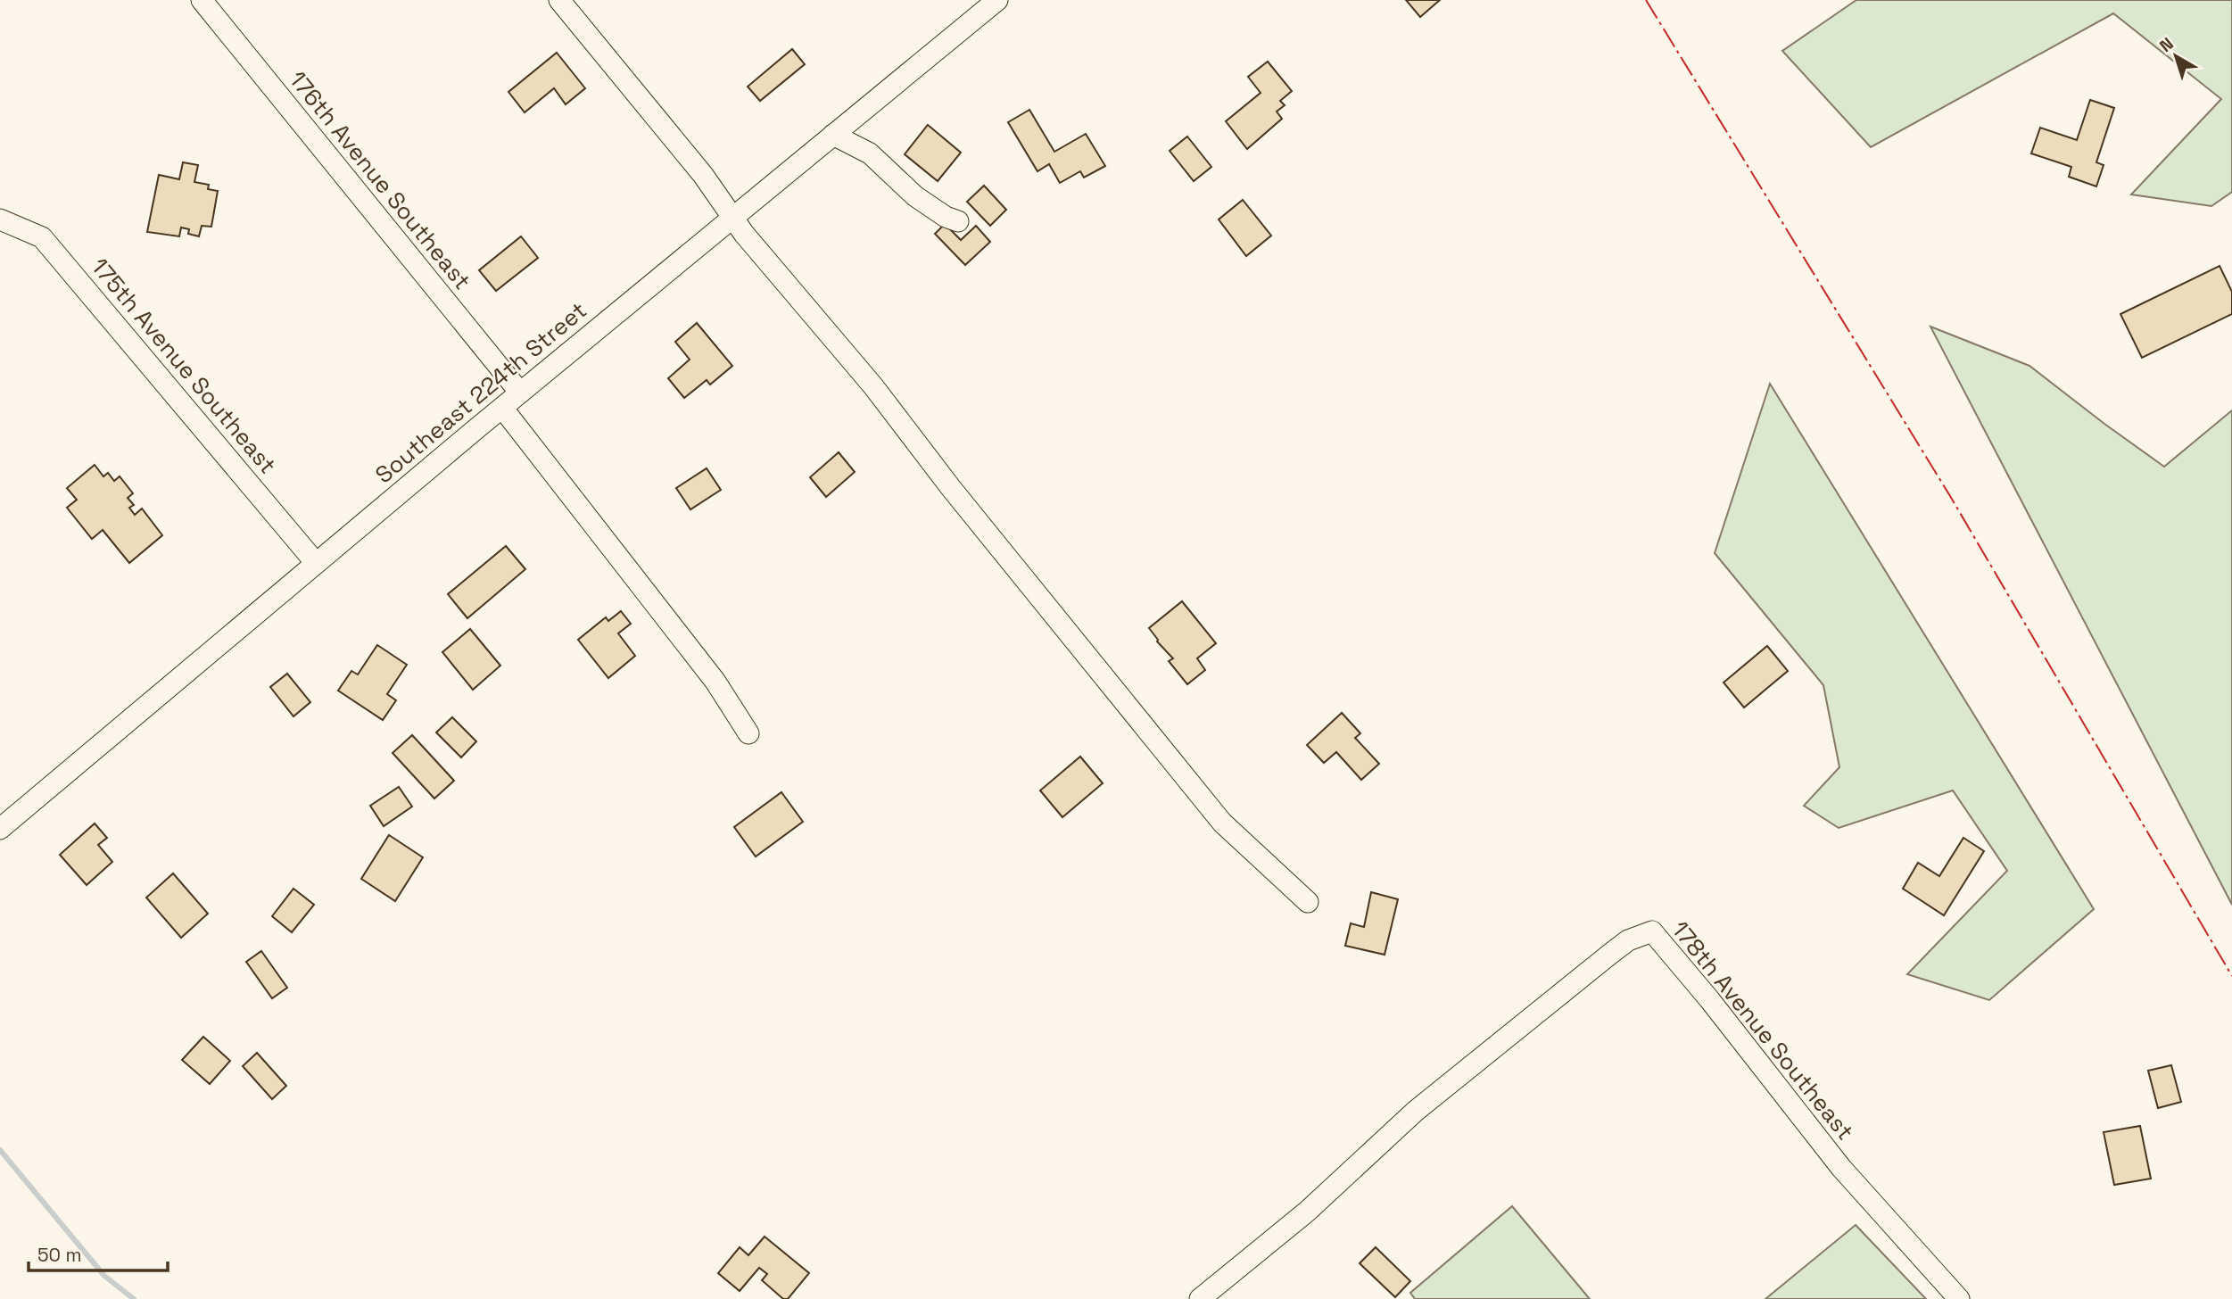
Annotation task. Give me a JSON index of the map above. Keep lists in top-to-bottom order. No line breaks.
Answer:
{"streets":{"street":["176th Avenue Southeast","175th Avenue Southeast","Southeast 224th Street","178th Avenue Southeast"]},"crossings":[["176th Avenue Southeast","Southeast 224th Street"],["175th Avenue Southeast","Southeast 224th Street"]],"scale_bar":"50 m","north":"top left"}
